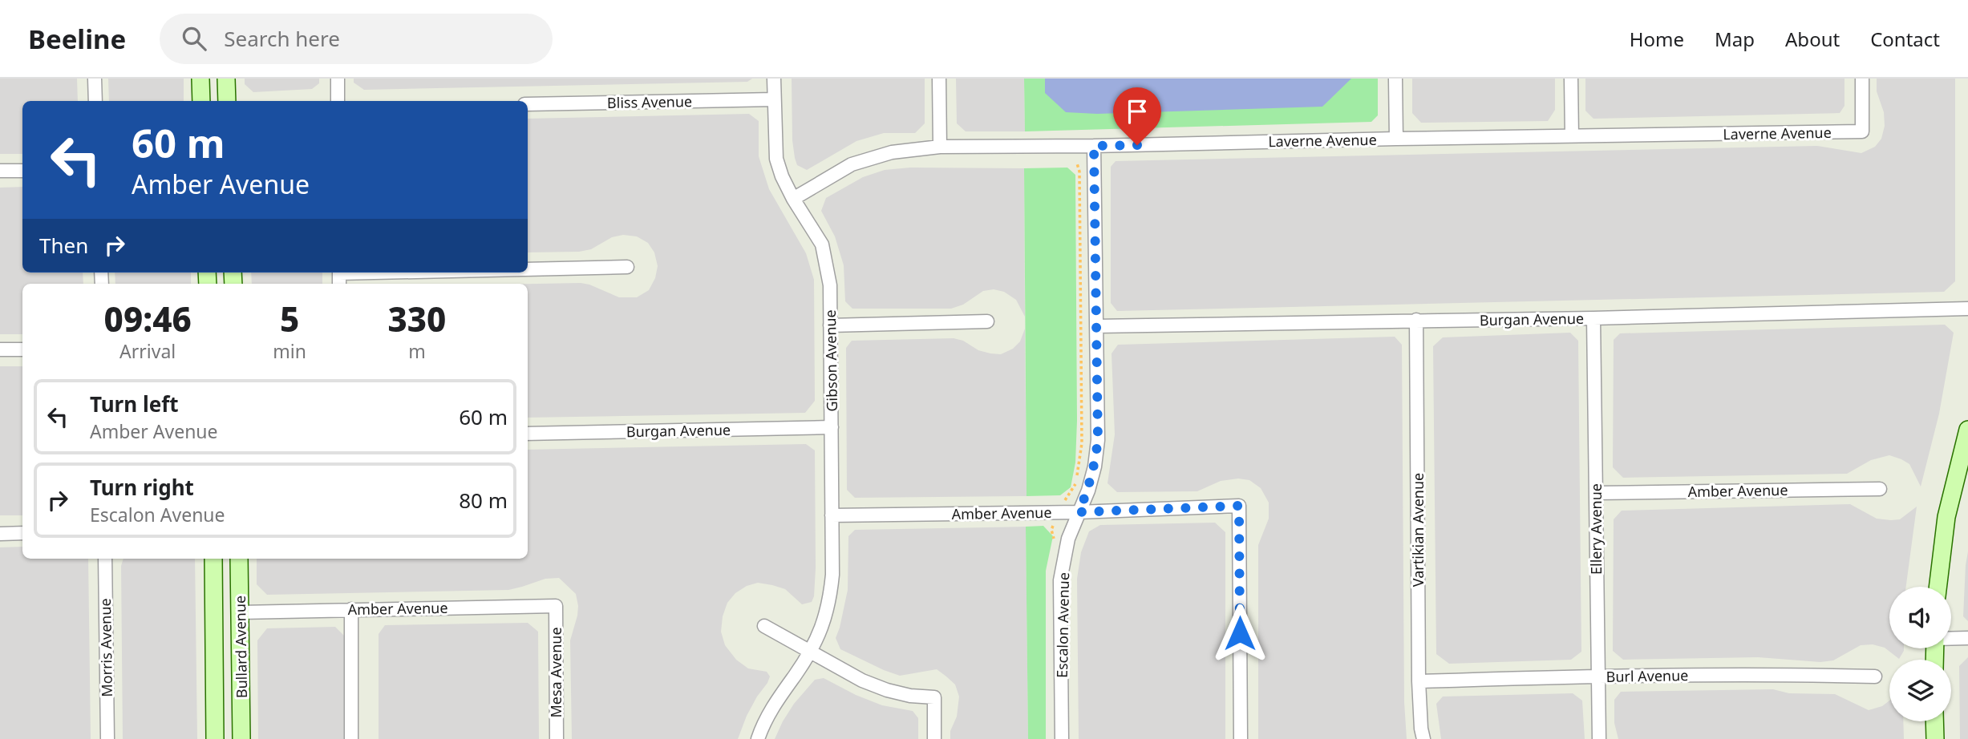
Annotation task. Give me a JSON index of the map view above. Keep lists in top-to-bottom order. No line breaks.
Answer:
{"streets":{"main road":["Bullard Avenue"],"street":["Bliss Avenue","Laverne Avenue","Burgan Avenue","Gibson Avenue","Amber Avenue","Ellery Avenue","Vartikian Avenue","Escalon Avenue","Morris Avenue","Mesa Avenue","Burl Avenue"]},"crossings":[["Bliss Avenue","Gibson Avenue"],["Laverne Avenue","Gibson Avenue"],["Laverne Avenue","Escalon Avenue"],["Burgan Avenue","Gibson Avenue"],["Burgan Avenue","Ellery Avenue"],["Burgan Avenue","Vartikian Avenue"],["Burgan Avenue","Escalon Avenue"],["Gibson Avenue","Amber Avenue"],["Amber Avenue","Ellery Avenue"],["Amber Avenue","Escalon Avenue"],["Amber Avenue","Bullard Avenue"],["Amber Avenue","Mesa Avenue"],["Ellery Avenue","Burl Avenue"],["Vartikian Avenue","Burl Avenue"]],"page":{"header":"Beeline","search":"Search here","nav":["Home","Map","About","Contact"],"turn":["60 m","Amber Avenue"],"then":"Then","eta":["09:46","Arrival","5","min","330","m"],"list":[{"name":"Turn left","note":"Amber Avenue","value":"60 m"},{"name":"Turn right","note":"Escalon Avenue","value":"80 m"}]}}
